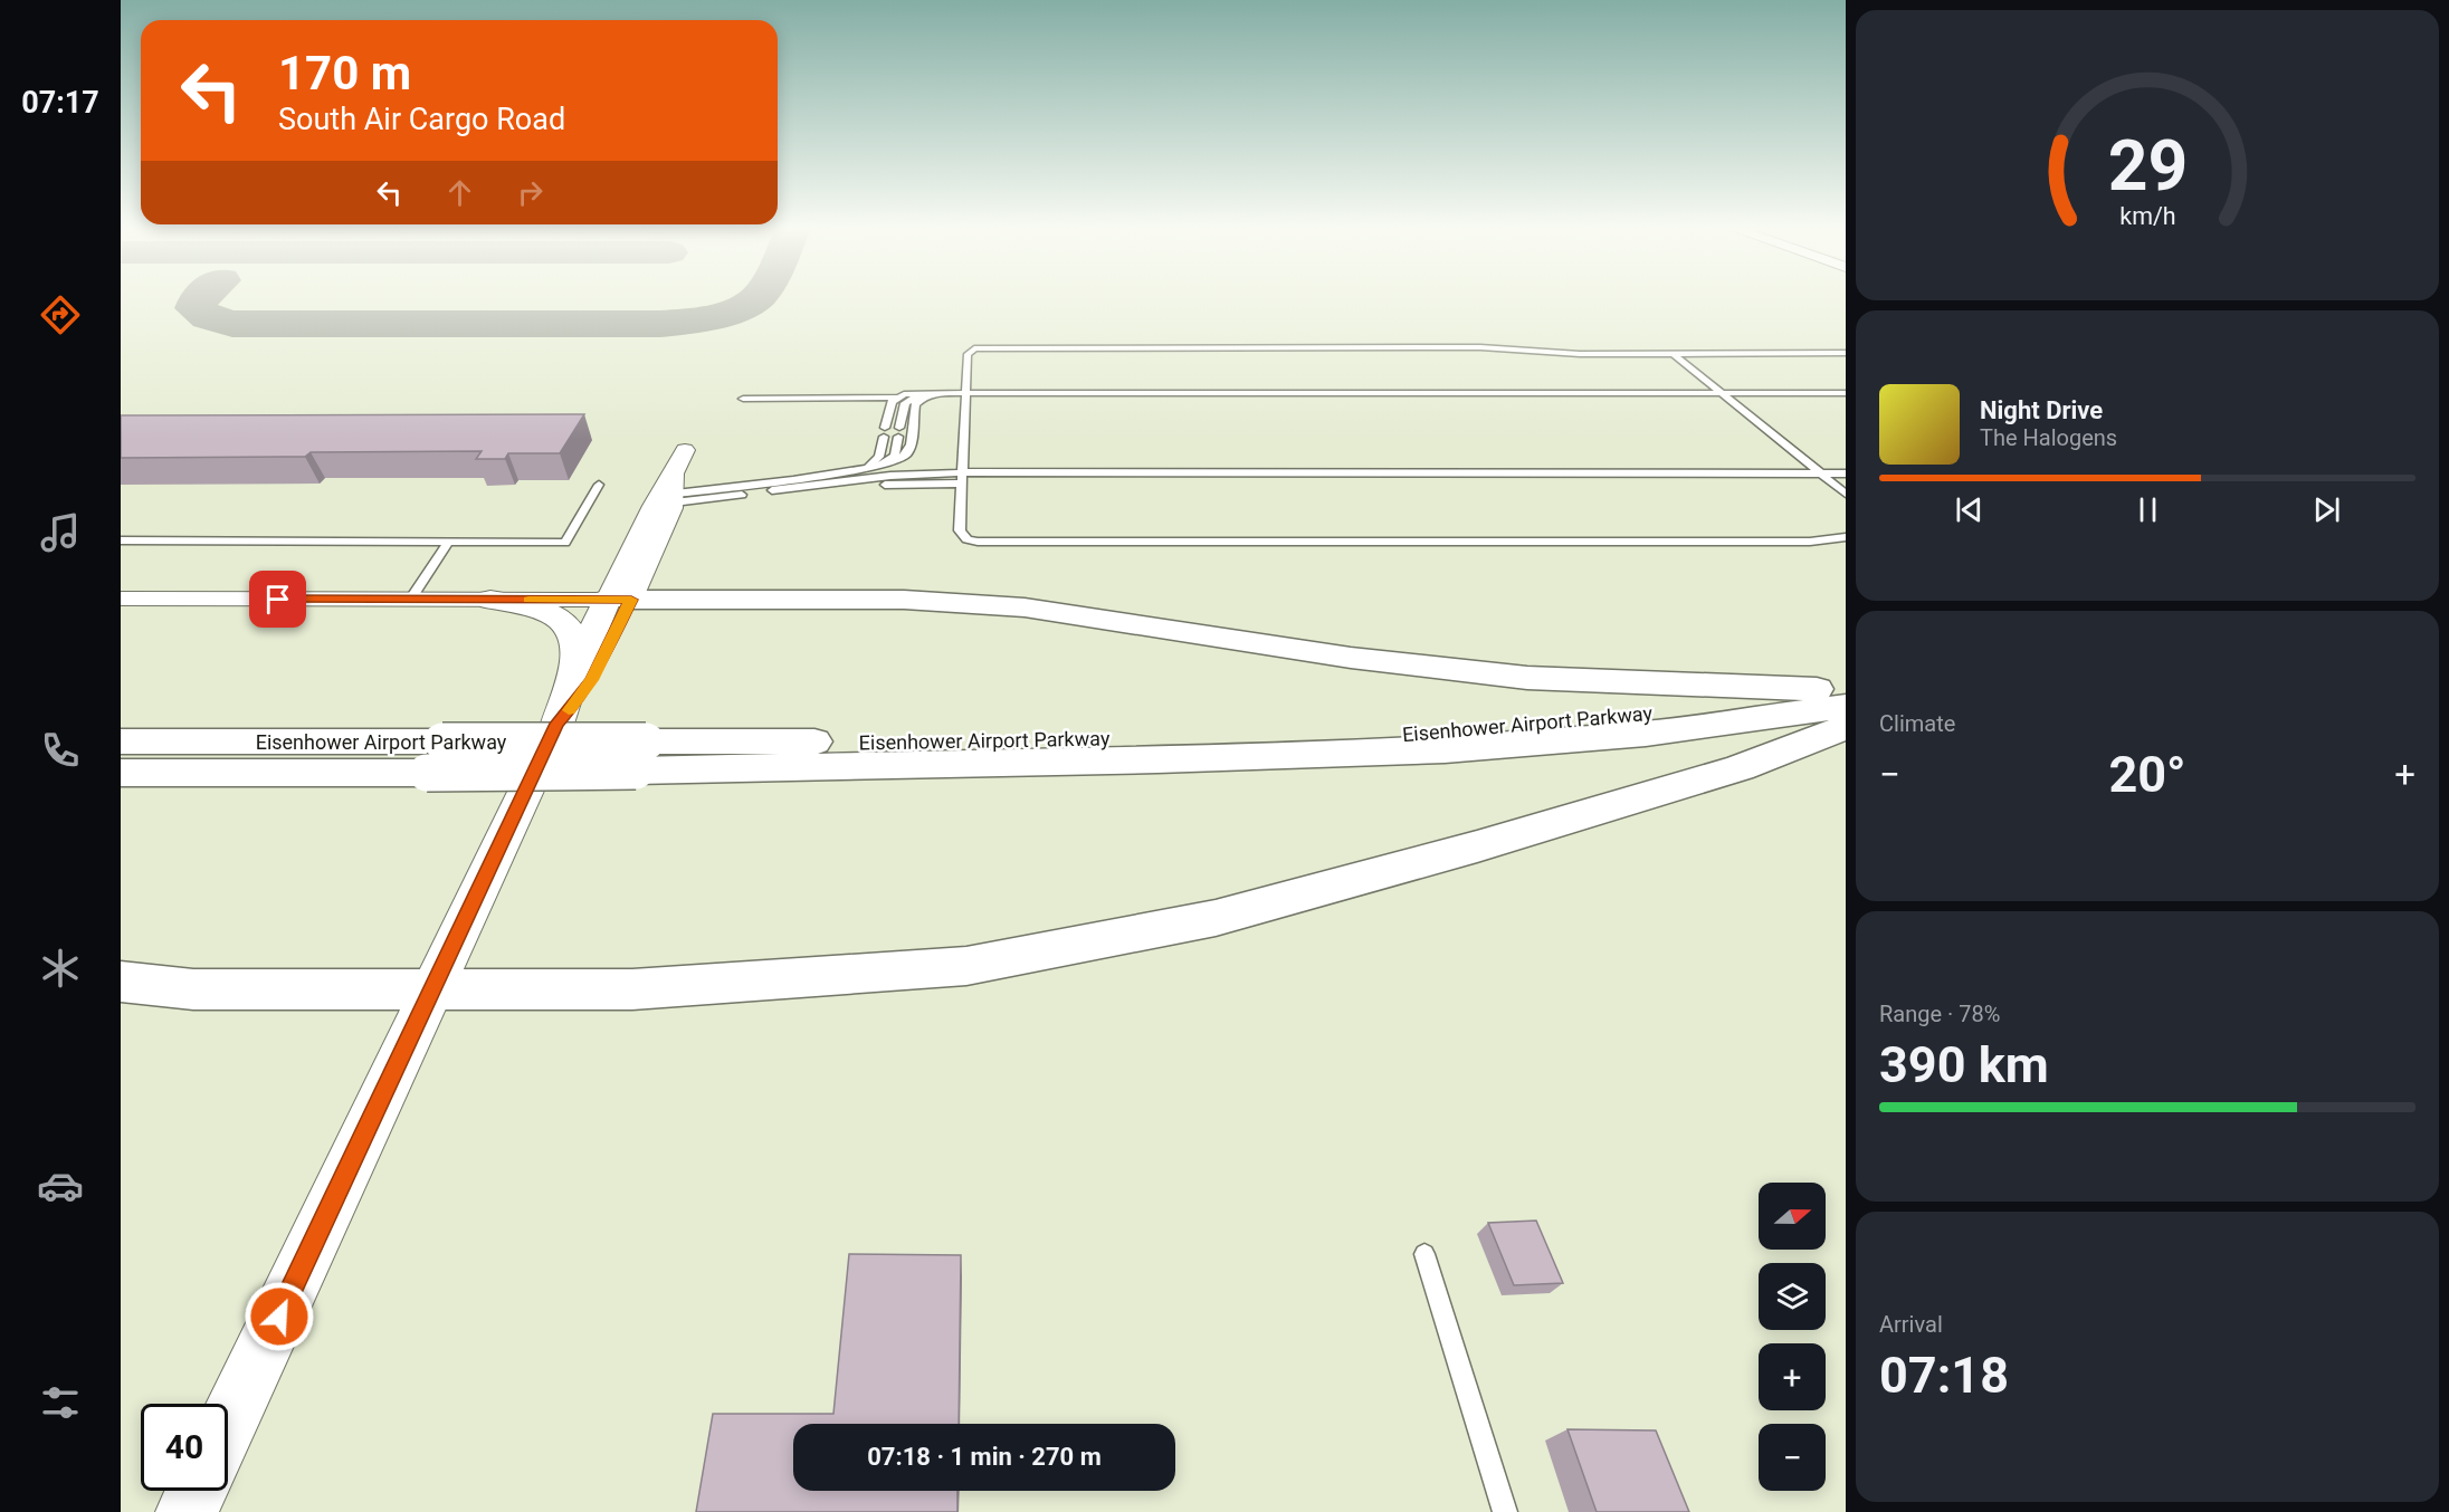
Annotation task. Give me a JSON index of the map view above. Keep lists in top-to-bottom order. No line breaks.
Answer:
{"streets":{"main road":["Eisenhower Airport Parkway"]},"north":"right","page":{"tabs":"07:17","turn":["170 m","South Air Cargo Road"],"song":["Night Drive","The Halogens"],"tile":["Climate",["Range · 78%","390 km"],["Arrival","07:18"]],"heat":["−","20°","+"],"map_buttons":["+","−"],"limit":"40","trip":"07:18 · 1 min · 270 m","gauge":["29","km/h"]}}
